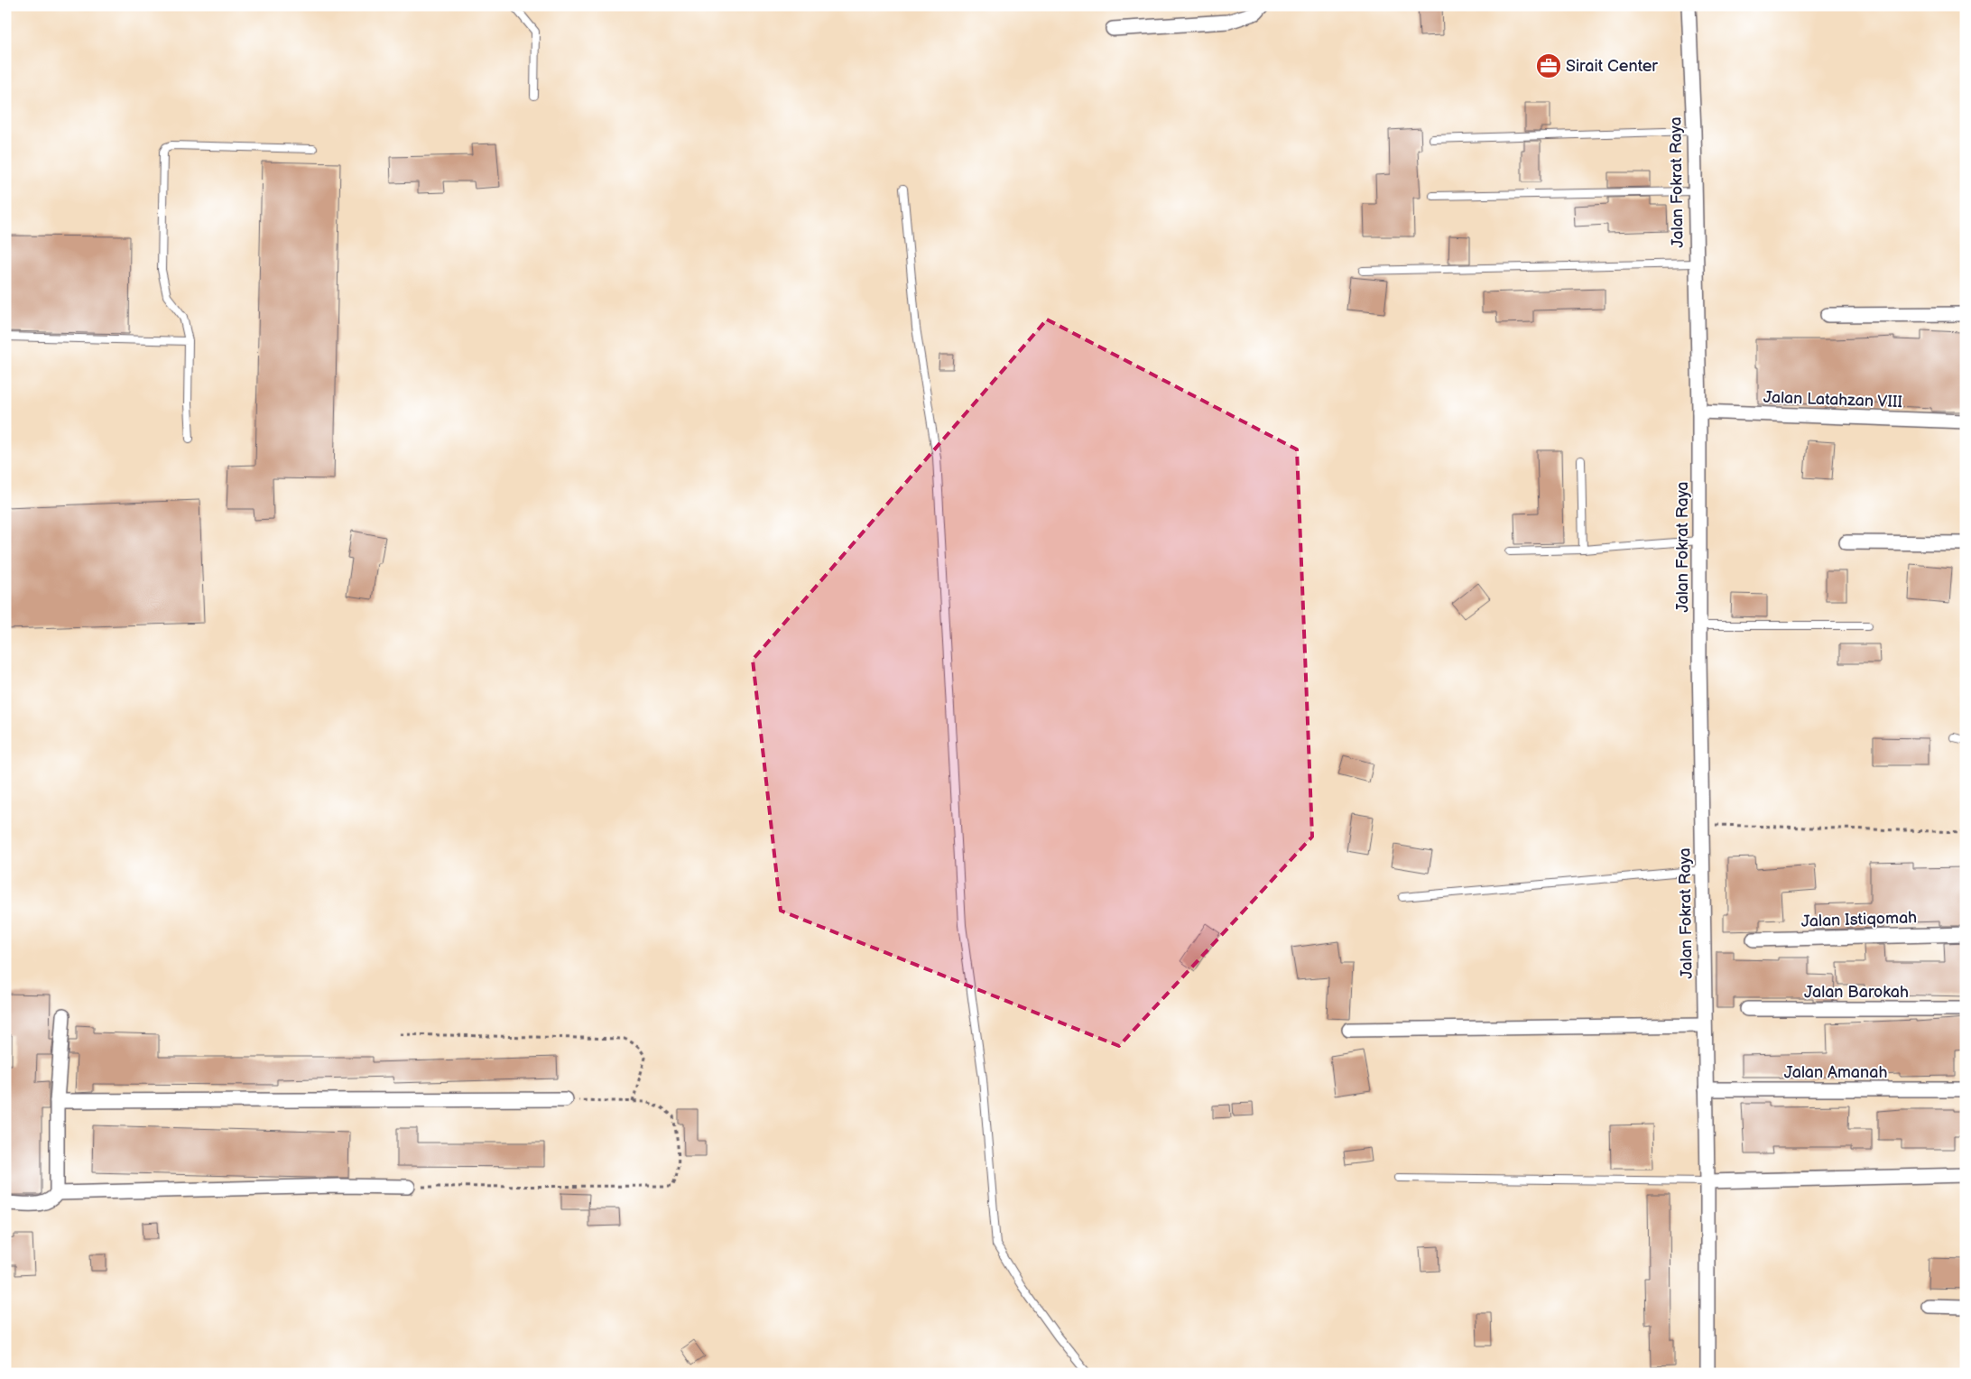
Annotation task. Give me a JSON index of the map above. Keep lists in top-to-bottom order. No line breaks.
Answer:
{"streets":{"street":["Jalan Fokrat Raya","Jalan Latahzan VIII","Jalan Istiqomah","Jalan Barokah","Jalan Amanah"]},"crossings":[["Jalan Fokrat Raya","Jalan Latahzan VIII"],["Jalan Fokrat Raya","Jalan Amanah"]],"places":{"office":["Sirait Center"]}}
